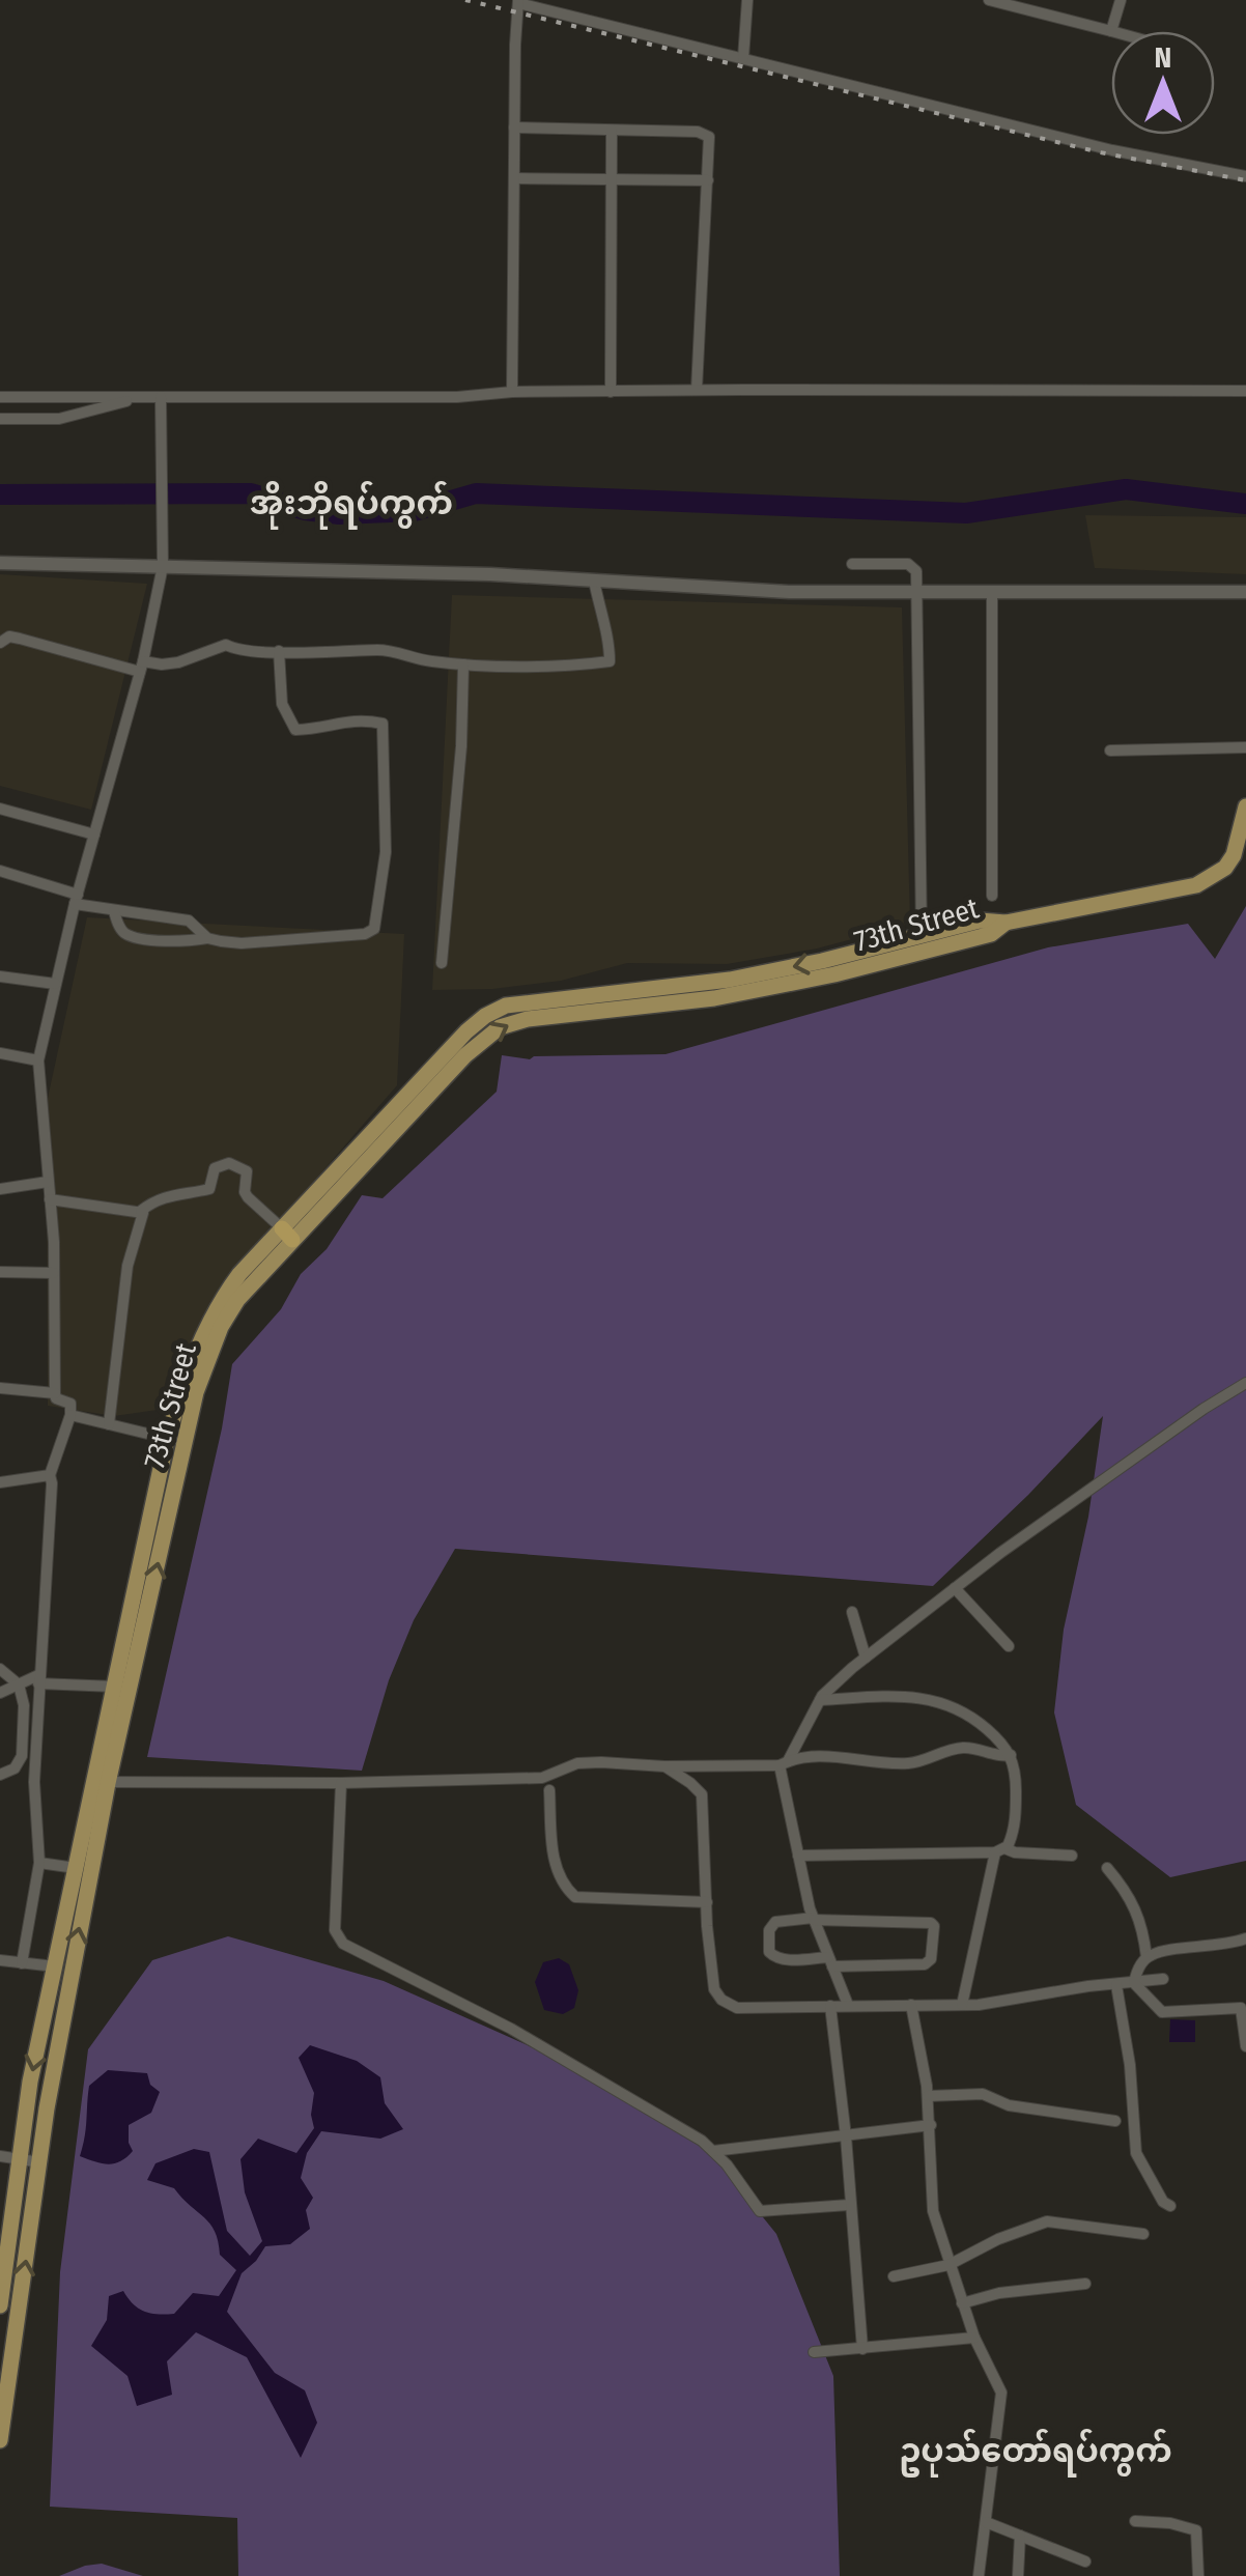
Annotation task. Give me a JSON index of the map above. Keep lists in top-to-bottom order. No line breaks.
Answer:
{"streets":{"main road":["73th Street"]},"districts":["အိုးဘိုရပ်ကွက်","ဥပုသ်တော်ရပ်ကွက်"],"north":"top"}
